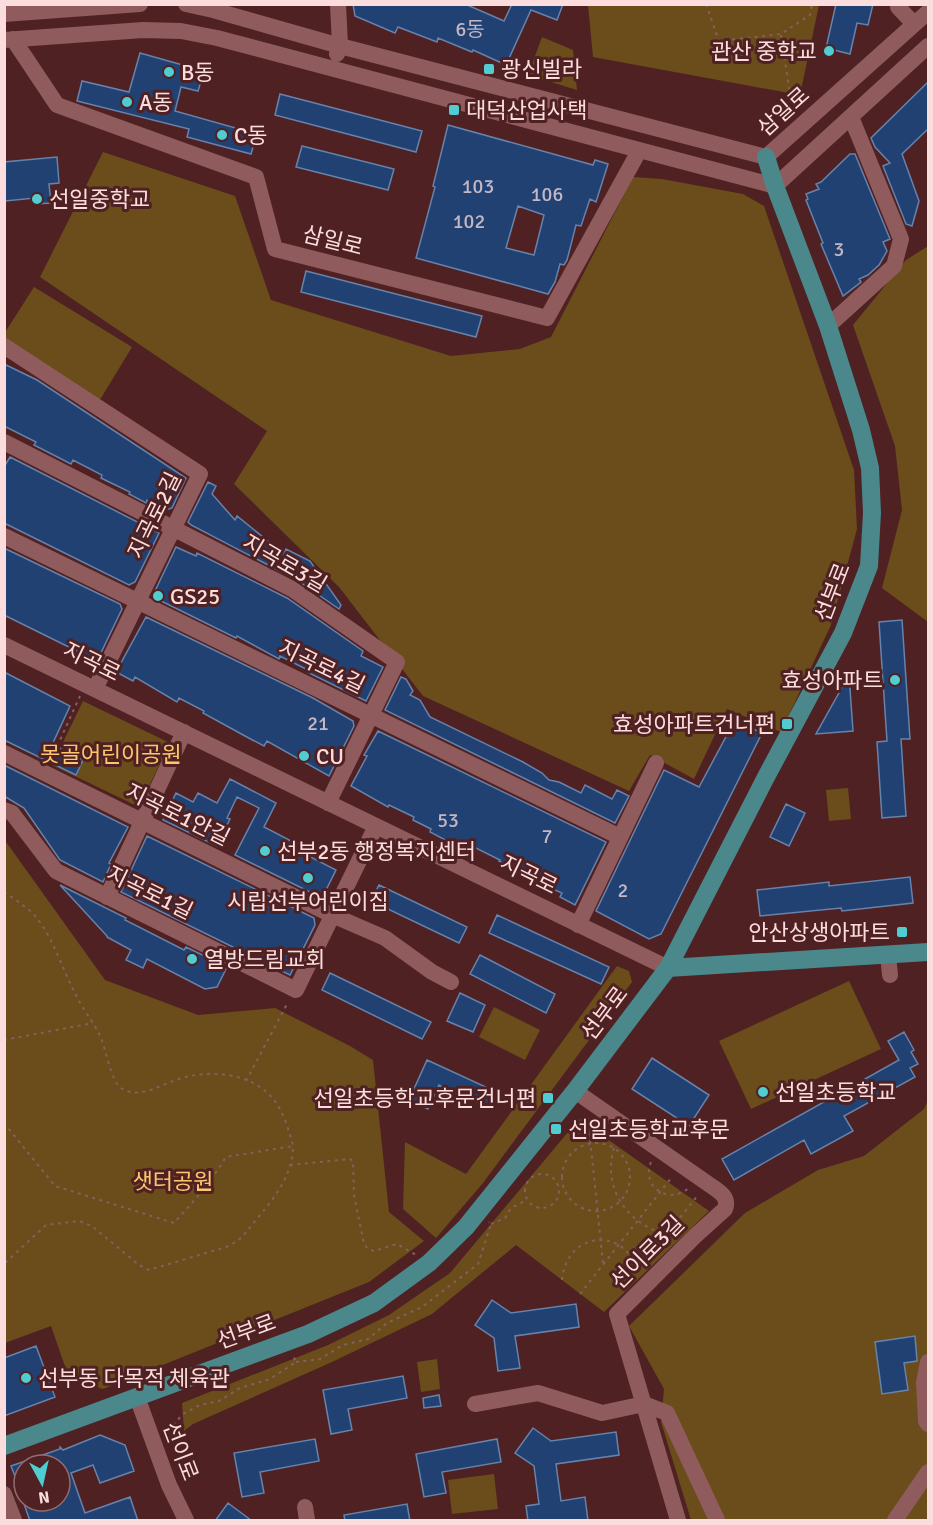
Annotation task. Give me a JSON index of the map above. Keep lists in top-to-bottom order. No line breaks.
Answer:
{"streets":{"main road":["선부로","지곡로"],"street":["삼일로","지곡로2길","지곡로3길","지곡로4길","지곡로1안길","지곡로1길","선이로3길","선이로"]},"crossings":[["삼일로","선부로"],["지곡로2길","지곡로3길"],["지곡로2길","지곡로"],["지곡로2길","지곡로4길"],["지곡로3길","지곡로"],["지곡로3길","지곡로4길"],["선부로","지곡로"],["선부로","선이로3길"],["선부로","선이로"],["지곡로1안길","지곡로1길"]],"parks":["못골어린이공원","샛터공원"],"places":{"other":["관산 중학교","B동","A동","C동","선일중학교","GS25","효성아파트","CU","선부2동 행정복지센터","시립선부어린이집","열방드림교회","선일초등학교","선부동 다목적 체육관"],"transit":["광신빌라","대덕산업사택","효성아파트건너편","안산상생아파트","선일초등학교후문건너편","선일초등학교후문"]},"house_numbers":["6동","103","106","102","3","21","53","7","2"],"north":"bottom"}
